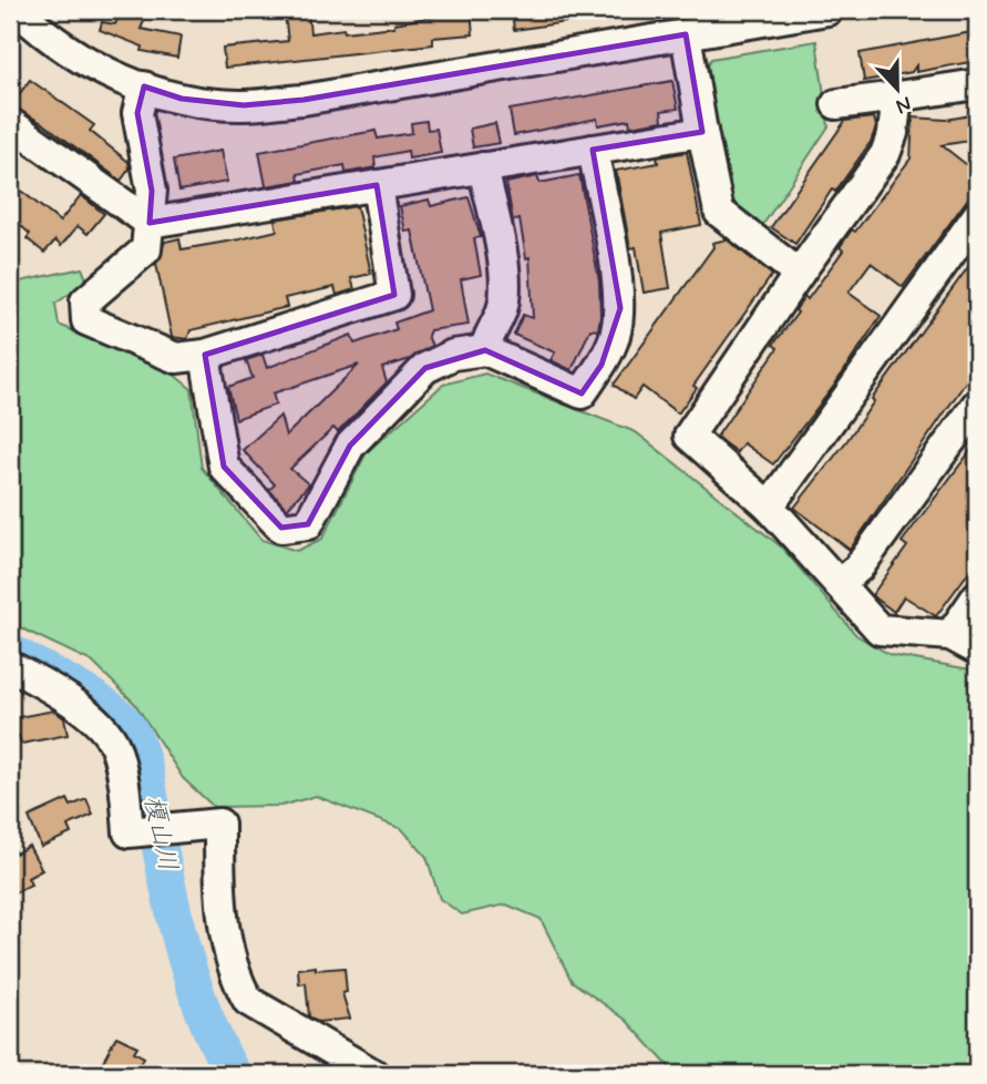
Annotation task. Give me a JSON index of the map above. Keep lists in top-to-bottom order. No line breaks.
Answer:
{"water":["榎山川"],"north":"bottom"}
